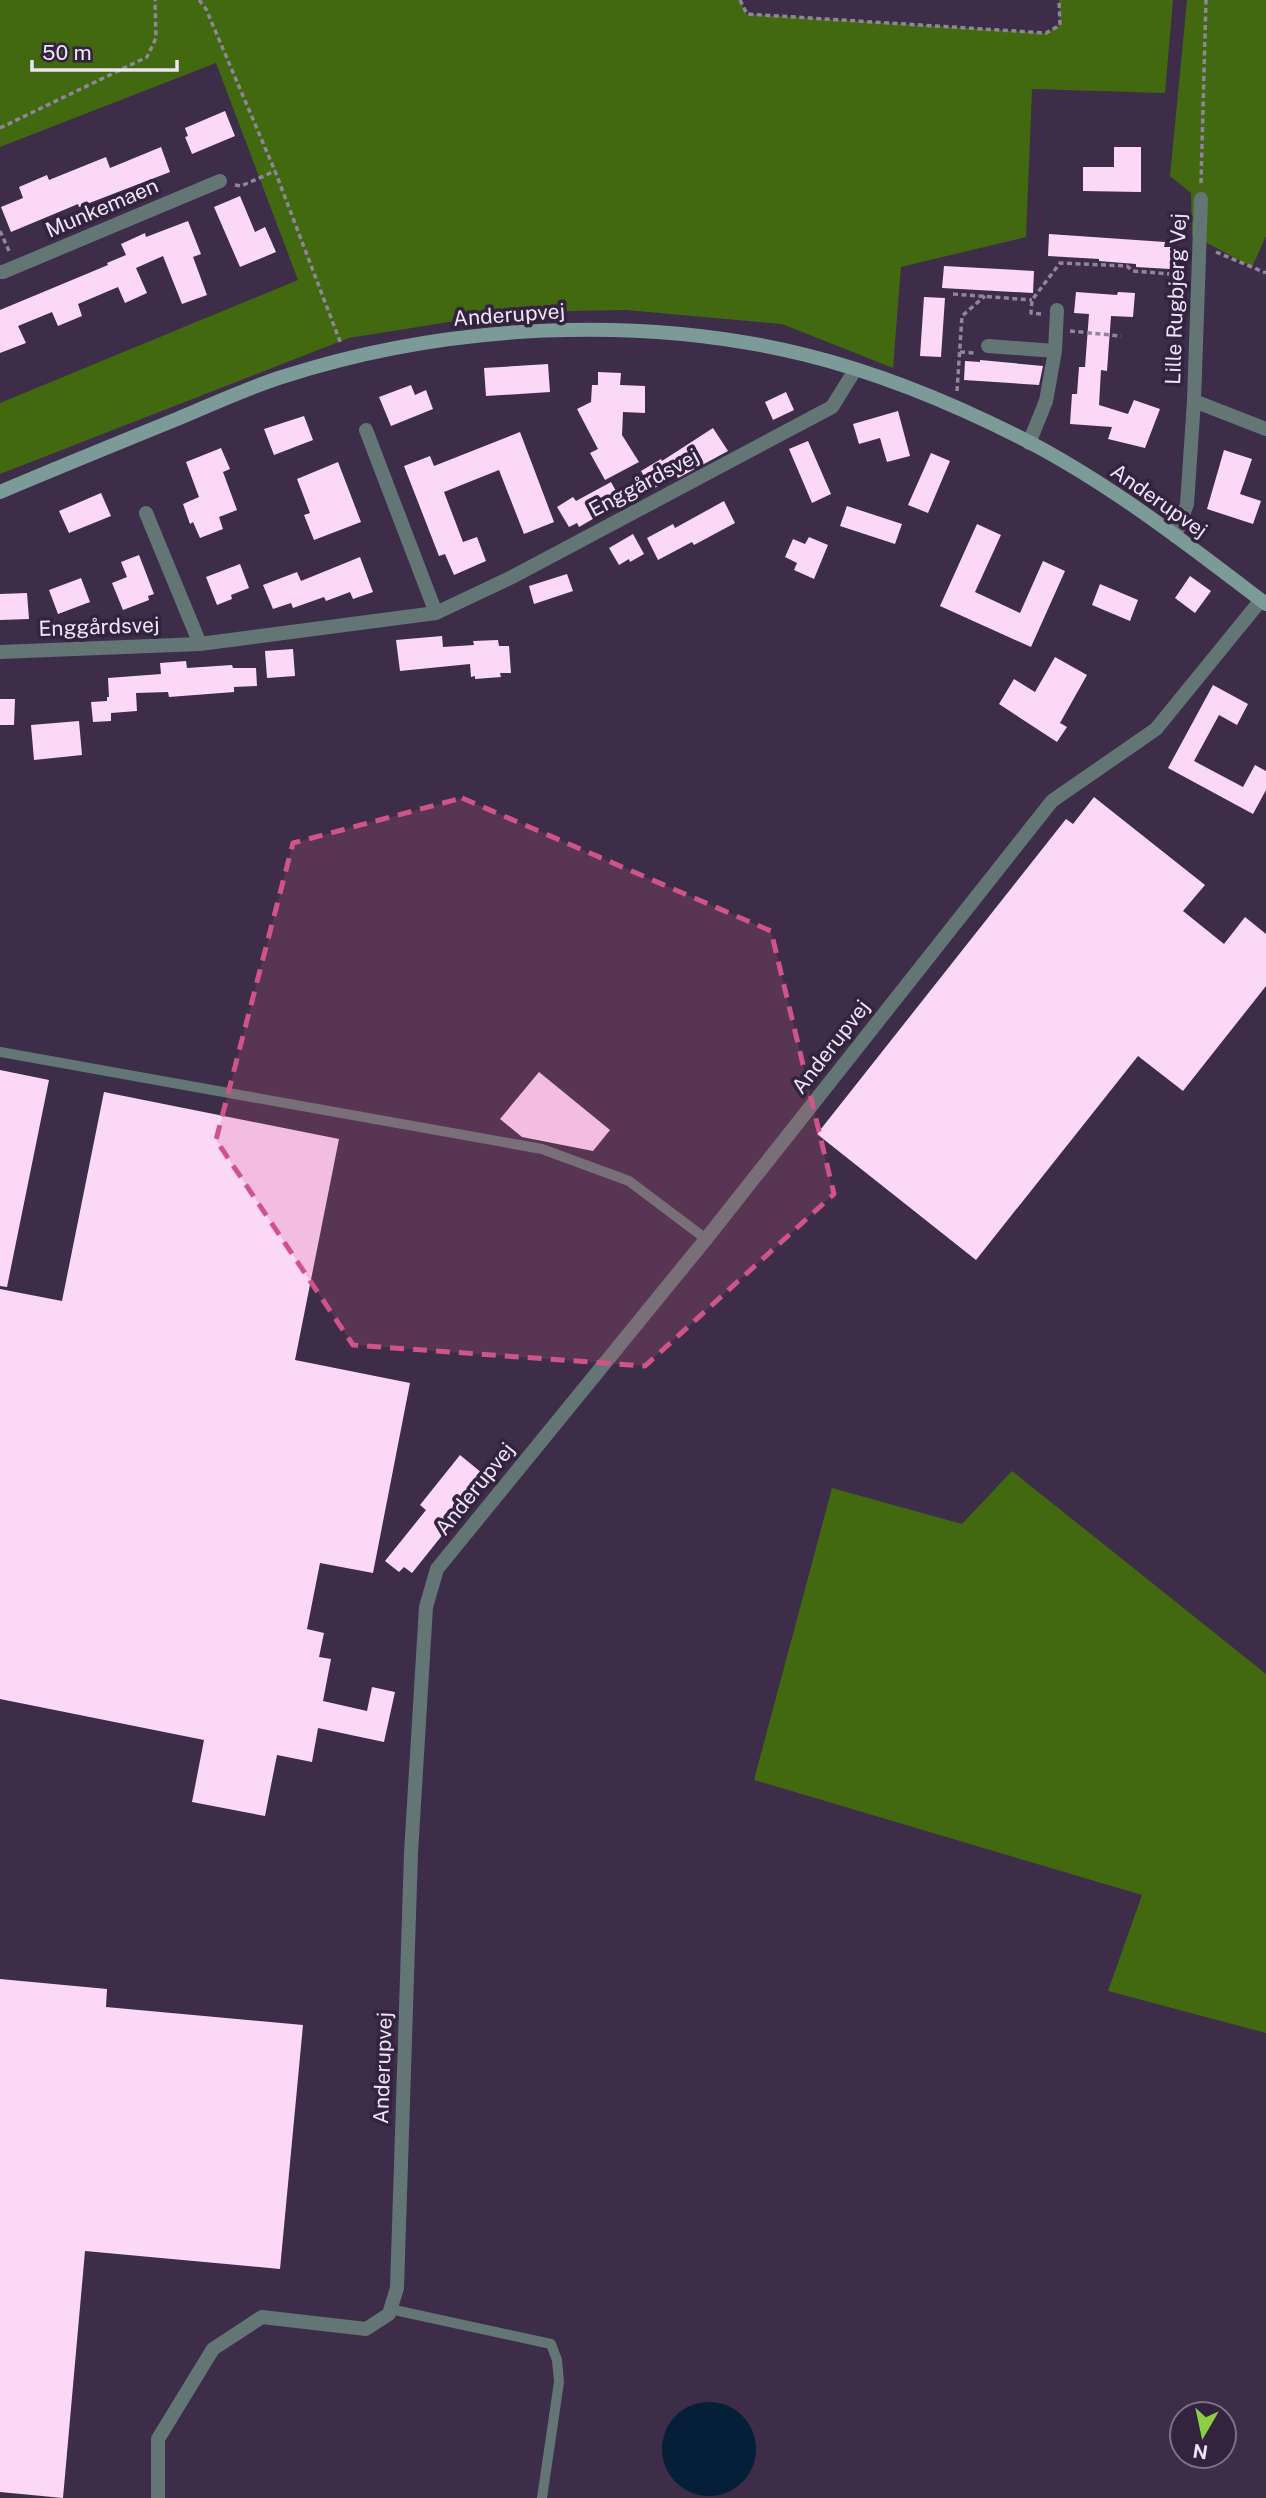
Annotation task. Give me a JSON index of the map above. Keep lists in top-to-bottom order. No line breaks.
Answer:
{"streets":{"street":["Munkemaen","Lille Rugbjerg Vej","Anderupvej","Enggårdsvej"]},"crossings":[["Lille Rugbjerg Vej","Anderupvej"],["Anderupvej","Enggårdsvej"]],"scale_bar":"50 m","north":"bottom"}
